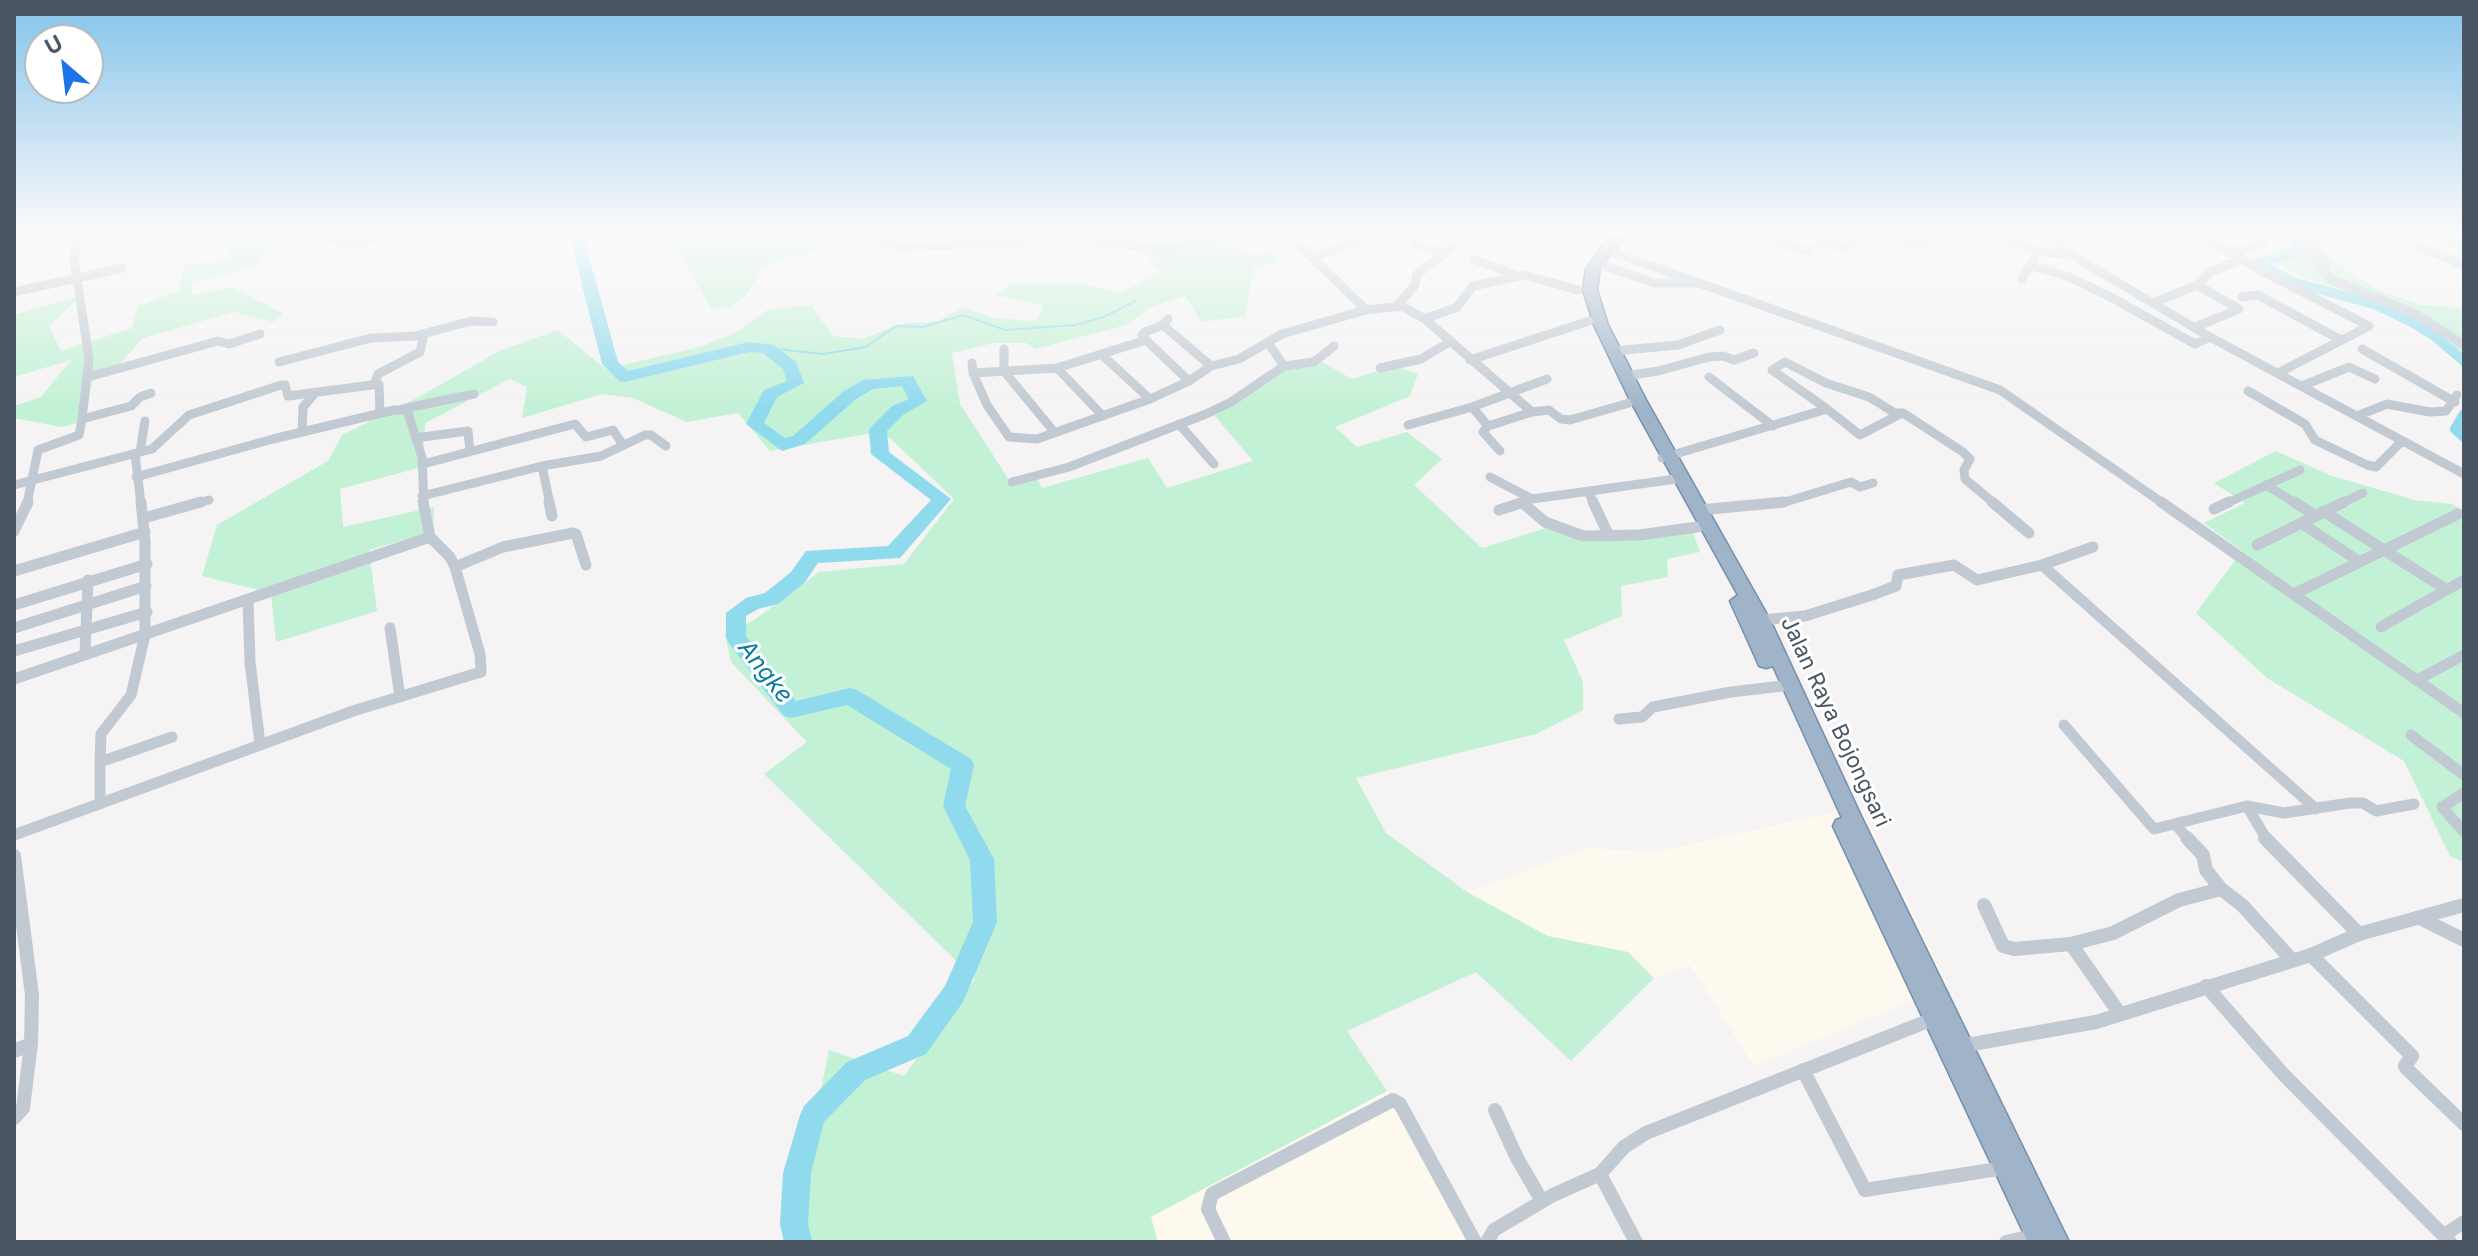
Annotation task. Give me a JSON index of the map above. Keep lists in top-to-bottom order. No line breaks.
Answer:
{"streets":{"highway":["Jalan Raya Bojongsari"]},"water":["Angke"],"north":"top left"}
